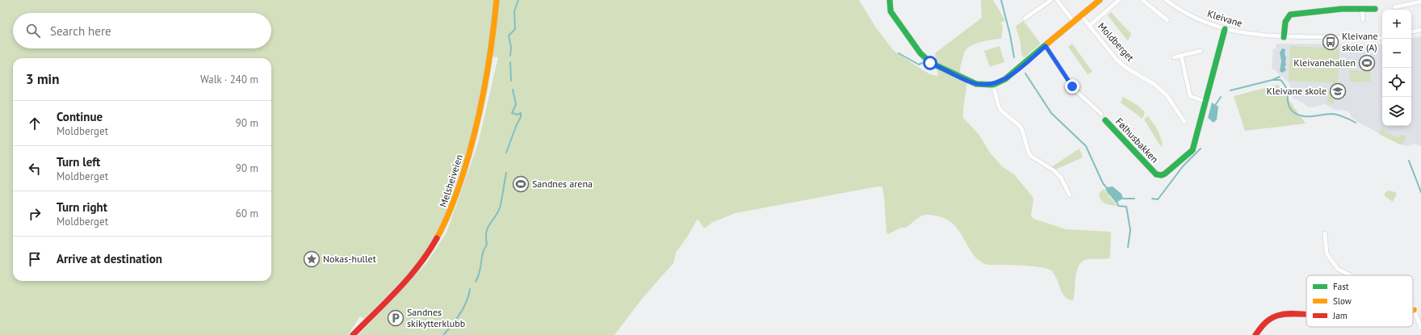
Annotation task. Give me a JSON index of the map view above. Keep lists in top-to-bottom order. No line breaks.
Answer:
{"streets":{"street":["Kleivane","Moldberget","Følhusbakken","Melsheiveien"]},"crossings":[["Kleivane","Følhusbakken"]],"places":{"bus stop":["Kleivane skole (A)"],"sports":["Kleivanehallen","Sandnes arena"],"school or university":["Kleivane skole"],"place":["Nokas-hullet"],"parking":["Sandnes skikytterklubb"]},"legend":["Fast","Slow","Jam"],"page":{"map_buttons":["+","−"],"search":"Search here","heading":["3 min","Walk · 240 m"],"list":[["Continue","Moldberget","90 m"],["Turn left","Moldberget","90 m"],["Turn right","Moldberget","60 m"],"Arrive at destination"]}}
